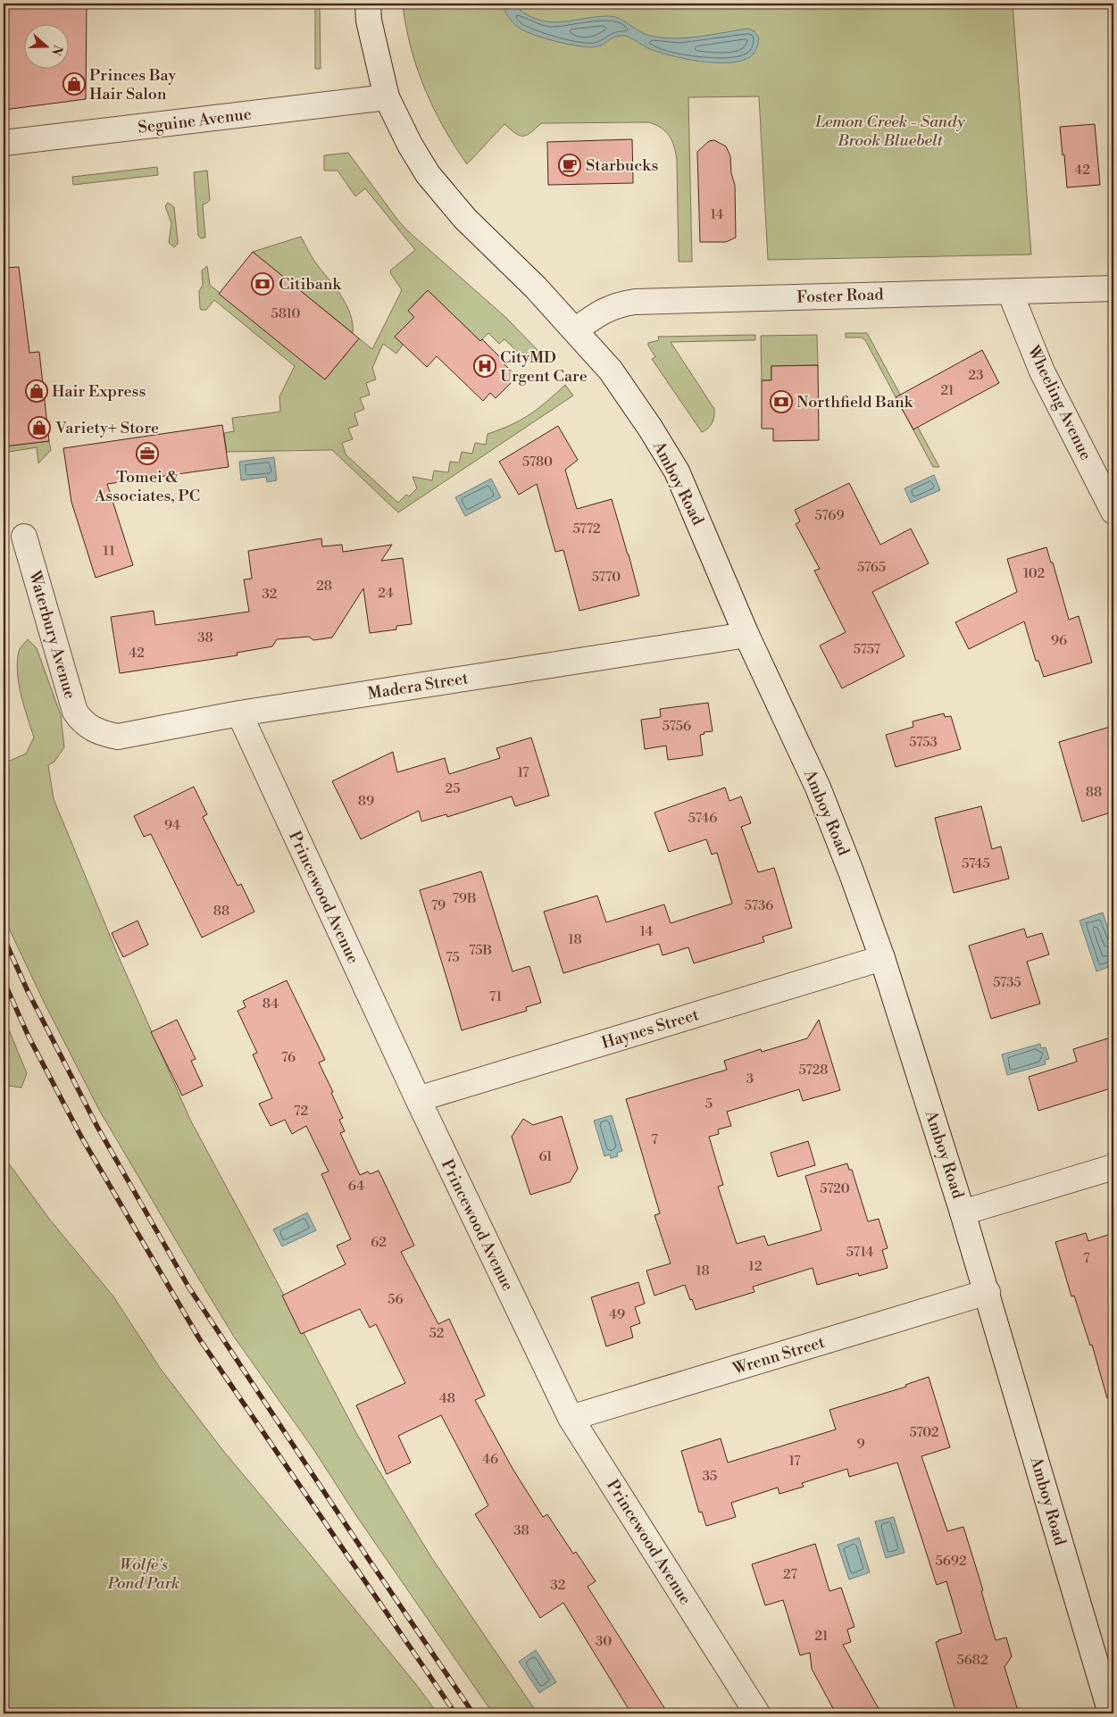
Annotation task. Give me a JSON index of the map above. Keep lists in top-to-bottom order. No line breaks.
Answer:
{"streets":{"street":["Seguine Avenue","Foster Road","Wheeling Avenue","Amboy Road","Waterbury Avenue","Madera Street","Princewood Avenue","Haynes Street","Wrenn Street"]},"crossings":[["Seguine Avenue","Amboy Road"],["Foster Road","Wheeling Avenue"],["Foster Road","Amboy Road"],["Amboy Road","Madera Street"],["Amboy Road","Haynes Street"],["Amboy Road","Wrenn Street"],["Waterbury Avenue","Madera Street"],["Madera Street","Princewood Avenue"],["Princewood Avenue","Haynes Street"],["Princewood Avenue","Wrenn Street"]],"parks":["Lemon Creek - Sandy Brook Bluebelt","Wolfe's Pond Park"],"places":{"shop":["Princes Bay Hair Salon","Hair Express","Variety+ Store"],"cafe":["Starbucks"],"bank":["Citibank","Northfield Bank"],"hospital":["CityMD Urgent Care"],"office":["Tomei & Associates, PC"]},"house_numbers":["42","14","5810","23","21","5780","5769","5772","11","5765","102","5770","28","24","32","38","96","5757","42","5756","5753","17","25","88","89","5746","94","5745","79B","79","5736","88","14","18","75B","75","5735","71","84","76","5728","3","5","72","7","61","64","5720","62","5714","7","12","18","56","49","52","48","5702","9","46","17","35","38","5692","27","32","21","30","5682"],"north":"right"}
